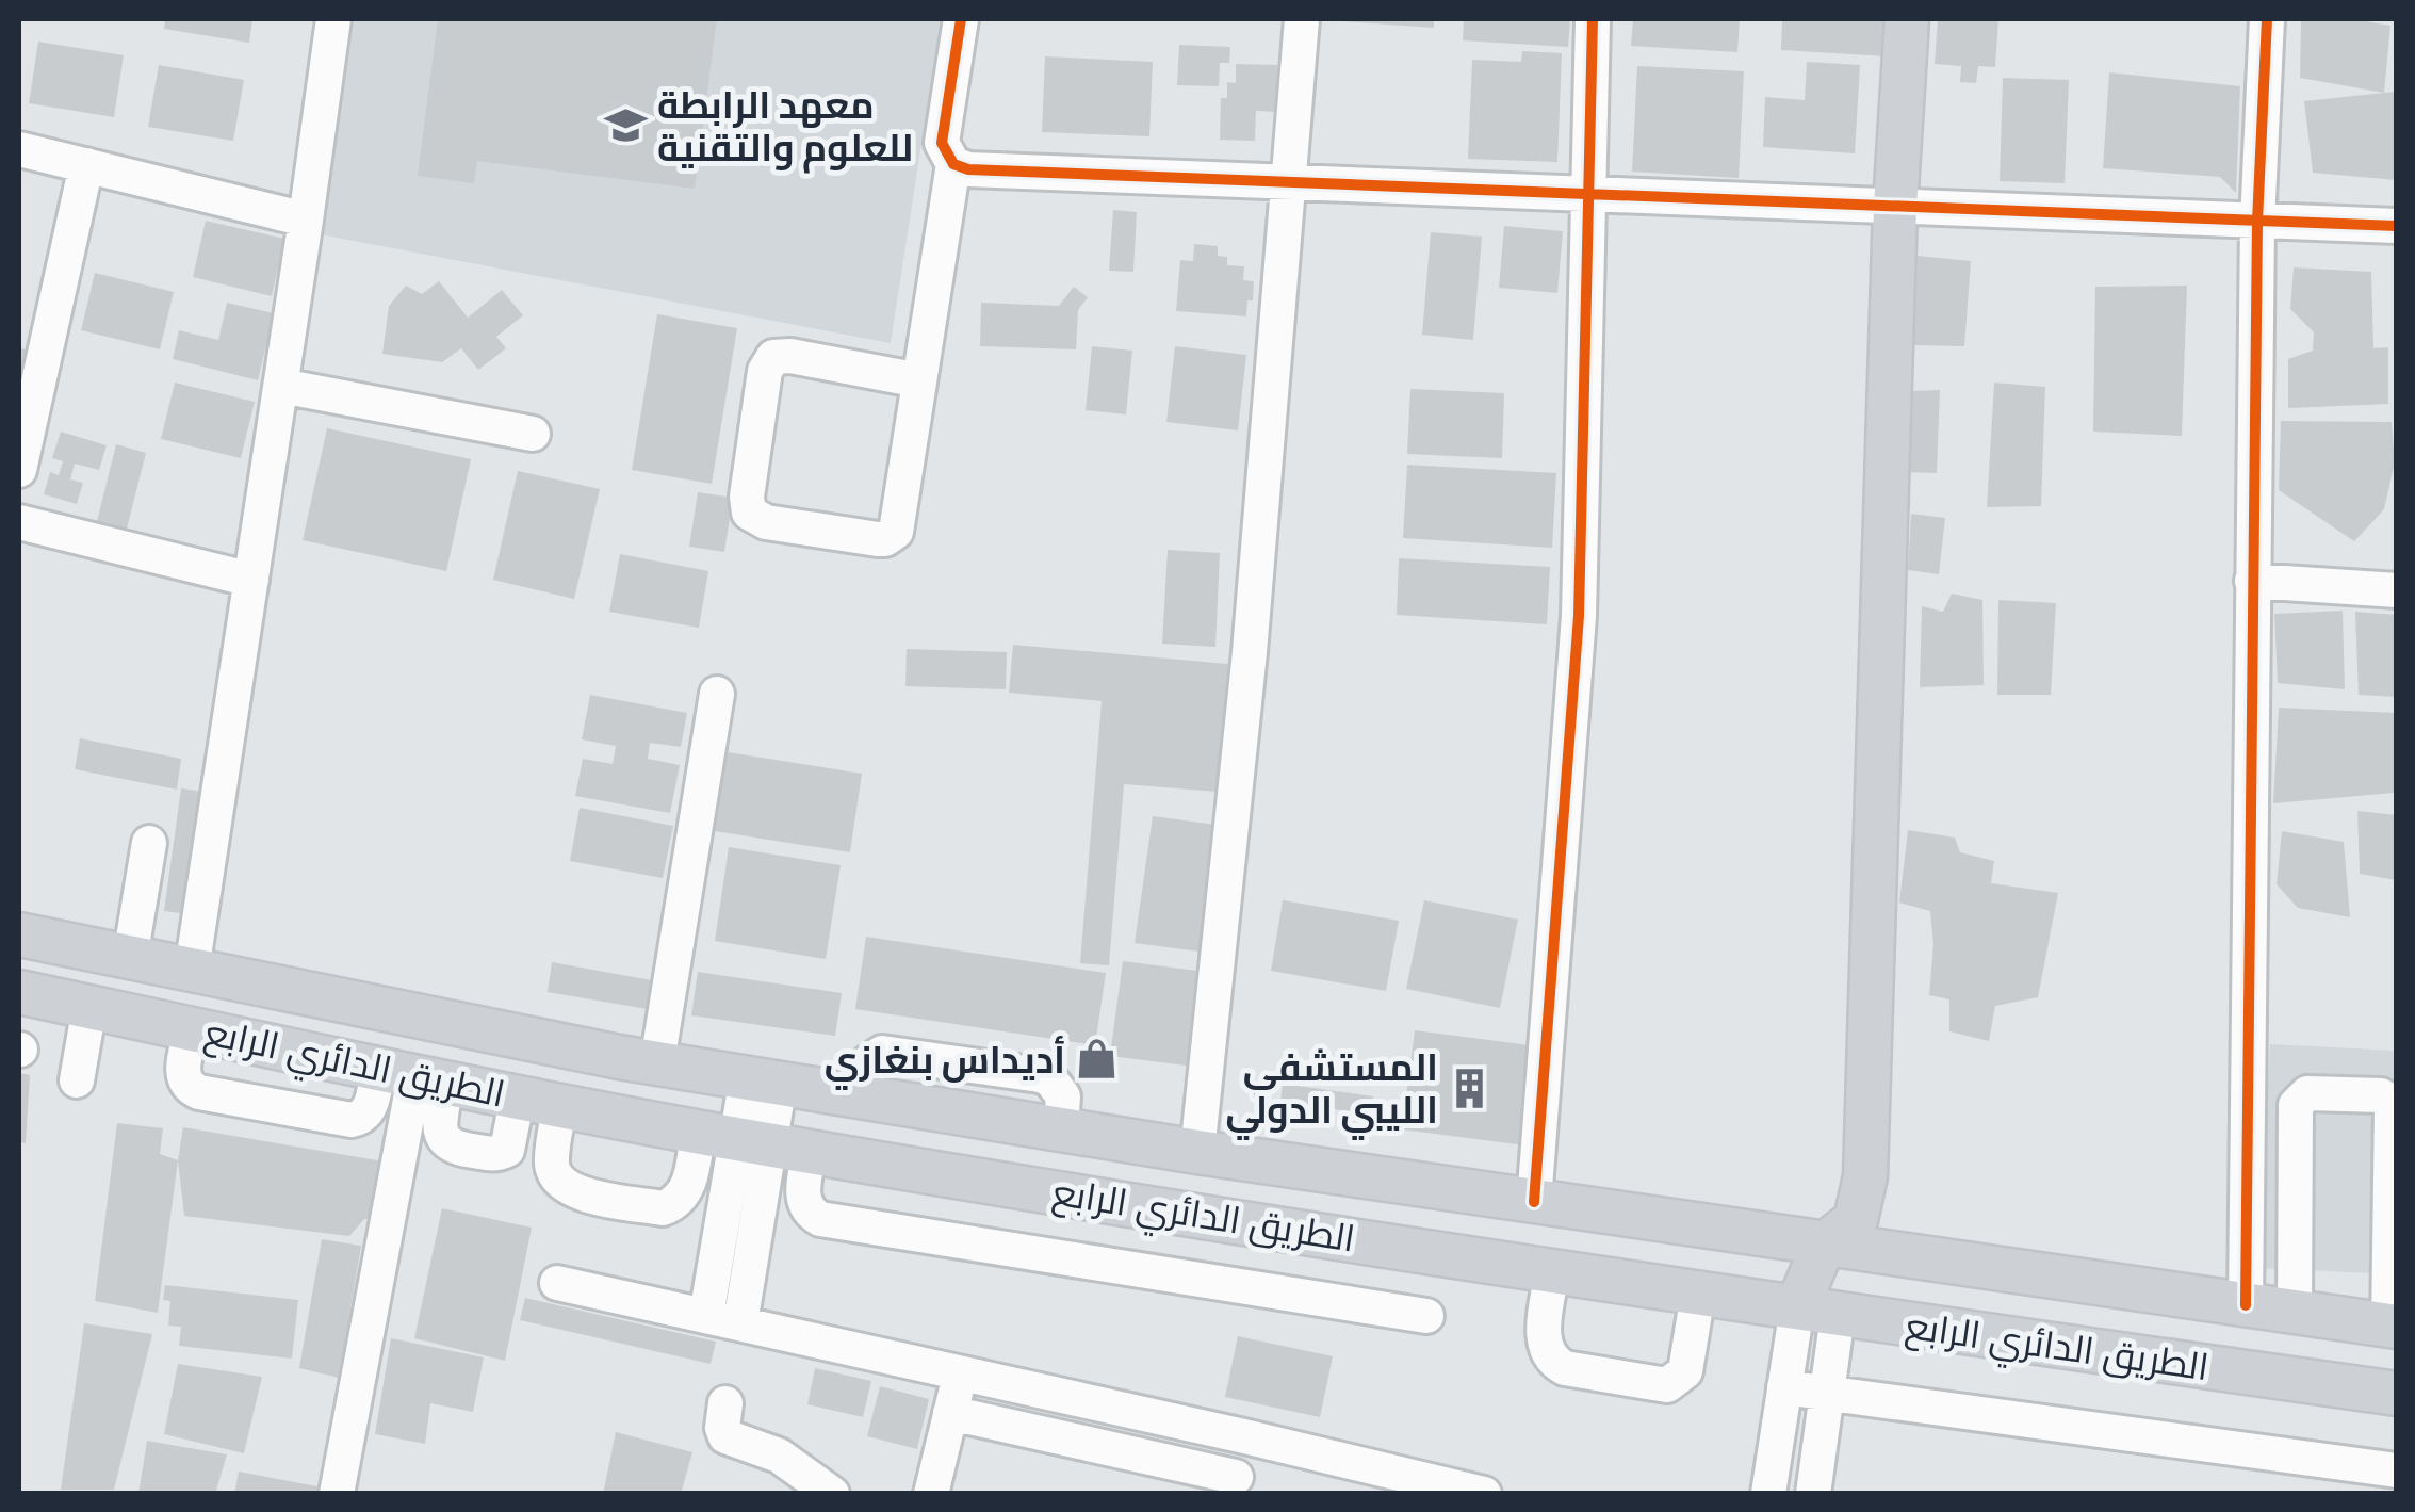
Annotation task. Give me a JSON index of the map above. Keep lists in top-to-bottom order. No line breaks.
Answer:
{"streets":{"main road":["الطريق الدائري الرابع"]},"places":{"school or university":["معهد الرابطة للعلوم والتقنية"],"shop":["أديداس بنغازي"],"building":["المستشفي الليبي الدولي"]}}
